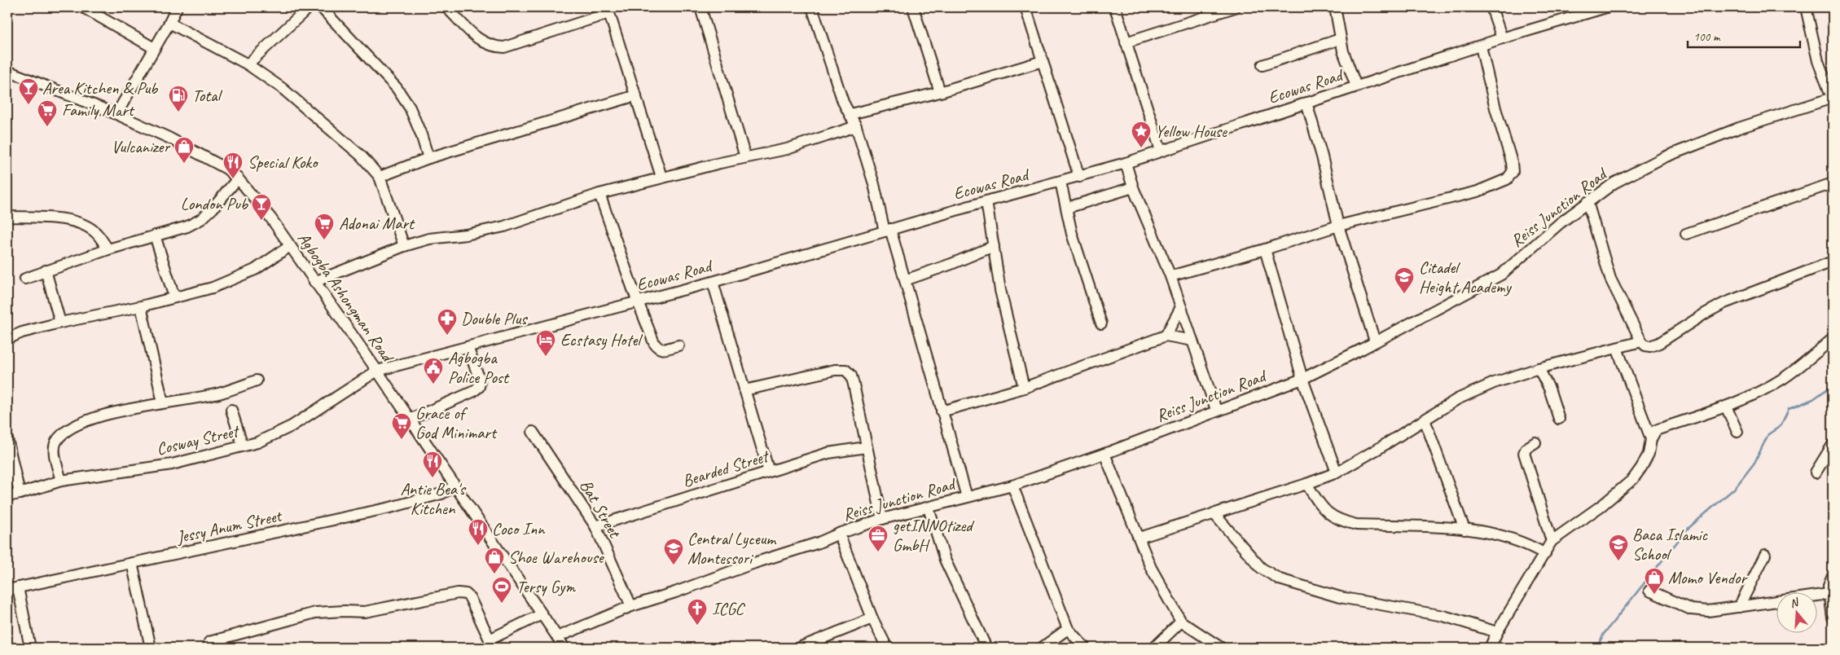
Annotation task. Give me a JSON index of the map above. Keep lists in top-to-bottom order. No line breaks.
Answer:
{"streets":{"street":["Ecowas Road","Reiss Junction Road","Agbogba Ashongman Road","Cosway Street","Bearded Street","Bat Street","Jessy Anum Street"]},"crossings":[["Ecowas Road","Agbogba Ashongman Road"],["Ecowas Road","Cosway Street"],["Reiss Junction Road","Agbogba Ashongman Road"],["Reiss Junction Road","Bat Street"],["Agbogba Ashongman Road","Cosway Street"],["Agbogba Ashongman Road","Jessy Anum Street"],["Bearded Street","Bat Street"]],"places":{"bar":["Area Kitchen & Pub","London Pub"],"fuel station":["Total"],"supermarket":["Family Mart","Adonai Mart","Grace of God Minimart"],"place":["Yellow House"],"shop":["Vulcanizer","Shoe Warehouse","Momo Vendor"],"restaurant":["Special Koko","Antie Bea's Kitchen","Coco Inn"],"school or university":["Citadel Height Academy","Baca Islamic School","Central Lyceum Montessori"],"pharmacy":["Double Plus"],"hotel":["Ecstasy Hotel"],"public building":["Agbogba Police Post"],"office":["getINNOtized GmbH"],"sports":["Tersy Gym"],"church":["ICGC"]},"scale_bar":"100 m","north":"top"}
